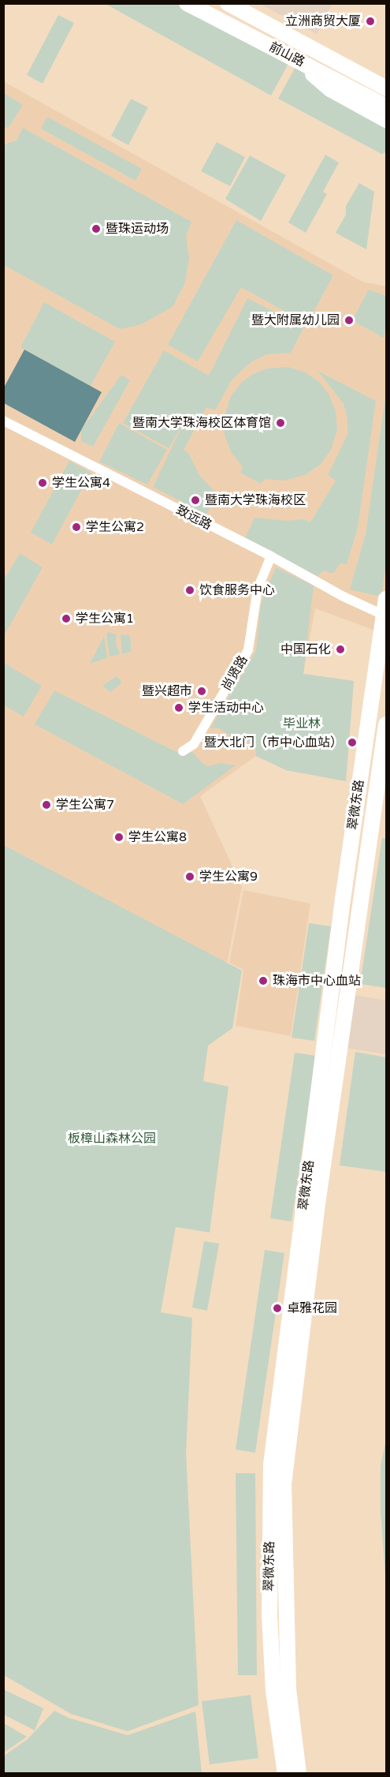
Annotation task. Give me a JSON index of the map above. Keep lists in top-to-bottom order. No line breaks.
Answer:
{"streets":{"main road":["前山路","翠微东路"],"street":["致远路","尚贤路"]},"crossings":[["致远路","尚贤路"],["致远路","翠微东路"]],"parks":["毕业林","板樟山森林公园"],"places":["立洲商贸大厦","暨珠运动场","暨大附属幼儿园","暨南大学珠海校区体育馆","学生公寓4","暨南大学珠海校区","学生公寓2","饮食服务中心","学生公寓1","中国石化","暨兴超市","学生活动中心","暨大北门（市中心血站）","学生公寓7","学生公寓8","学生公寓9","珠海市中心血站","卓雅花园"]}
